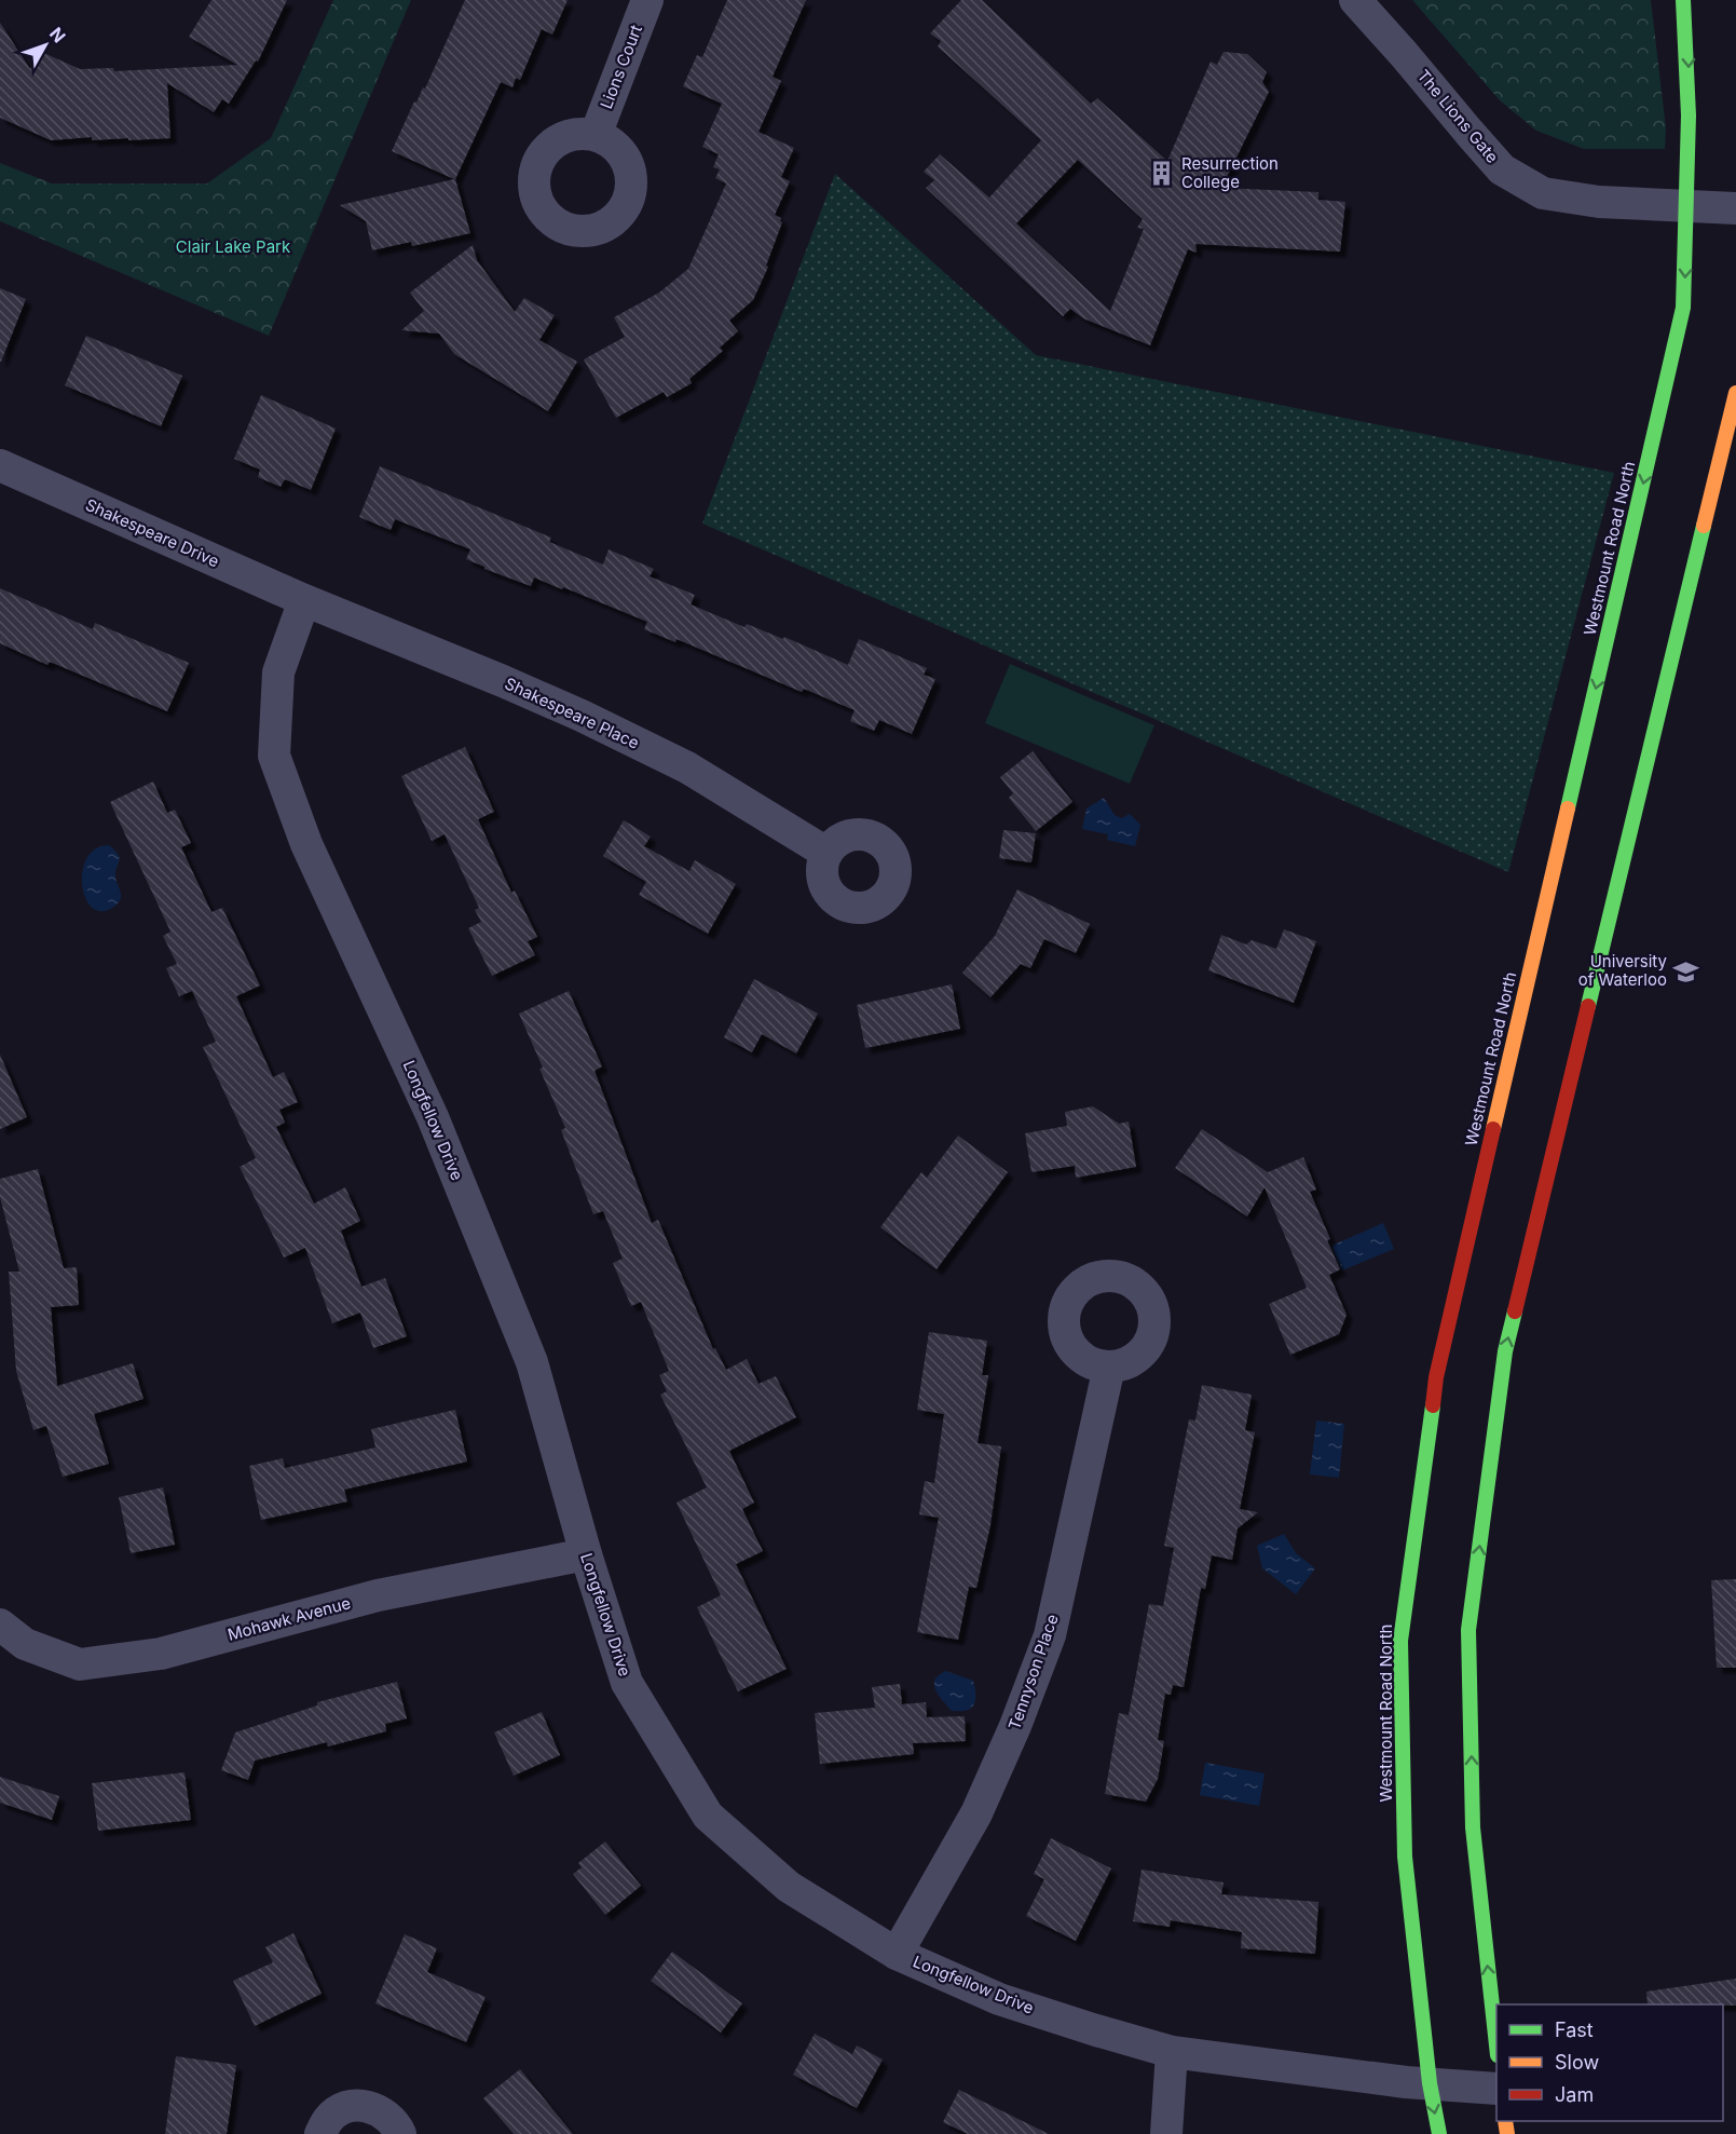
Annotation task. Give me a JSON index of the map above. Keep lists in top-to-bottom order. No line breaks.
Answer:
{"streets":{"main road":["Westmount Road North"],"street":["Lions Court","The Lions Gate","Shakespeare Drive","Shakespeare Place","Longfellow Drive","Mohawk Avenue","Tennyson Place"]},"crossings":[["The Lions Gate","Westmount Road North"],["Shakespeare Drive","Shakespeare Place"],["Shakespeare Drive","Longfellow Drive"],["Westmount Road North","Longfellow Drive"],["Shakespeare Place","Longfellow Drive"],["Longfellow Drive","Mohawk Avenue"],["Longfellow Drive","Tennyson Place"]],"parks":["Clair Lake Park"],"places":{"building":["Resurrection College"],"school or university":["University of Waterloo"]},"legend":["Fast","Slow","Jam"],"north":"top right"}
